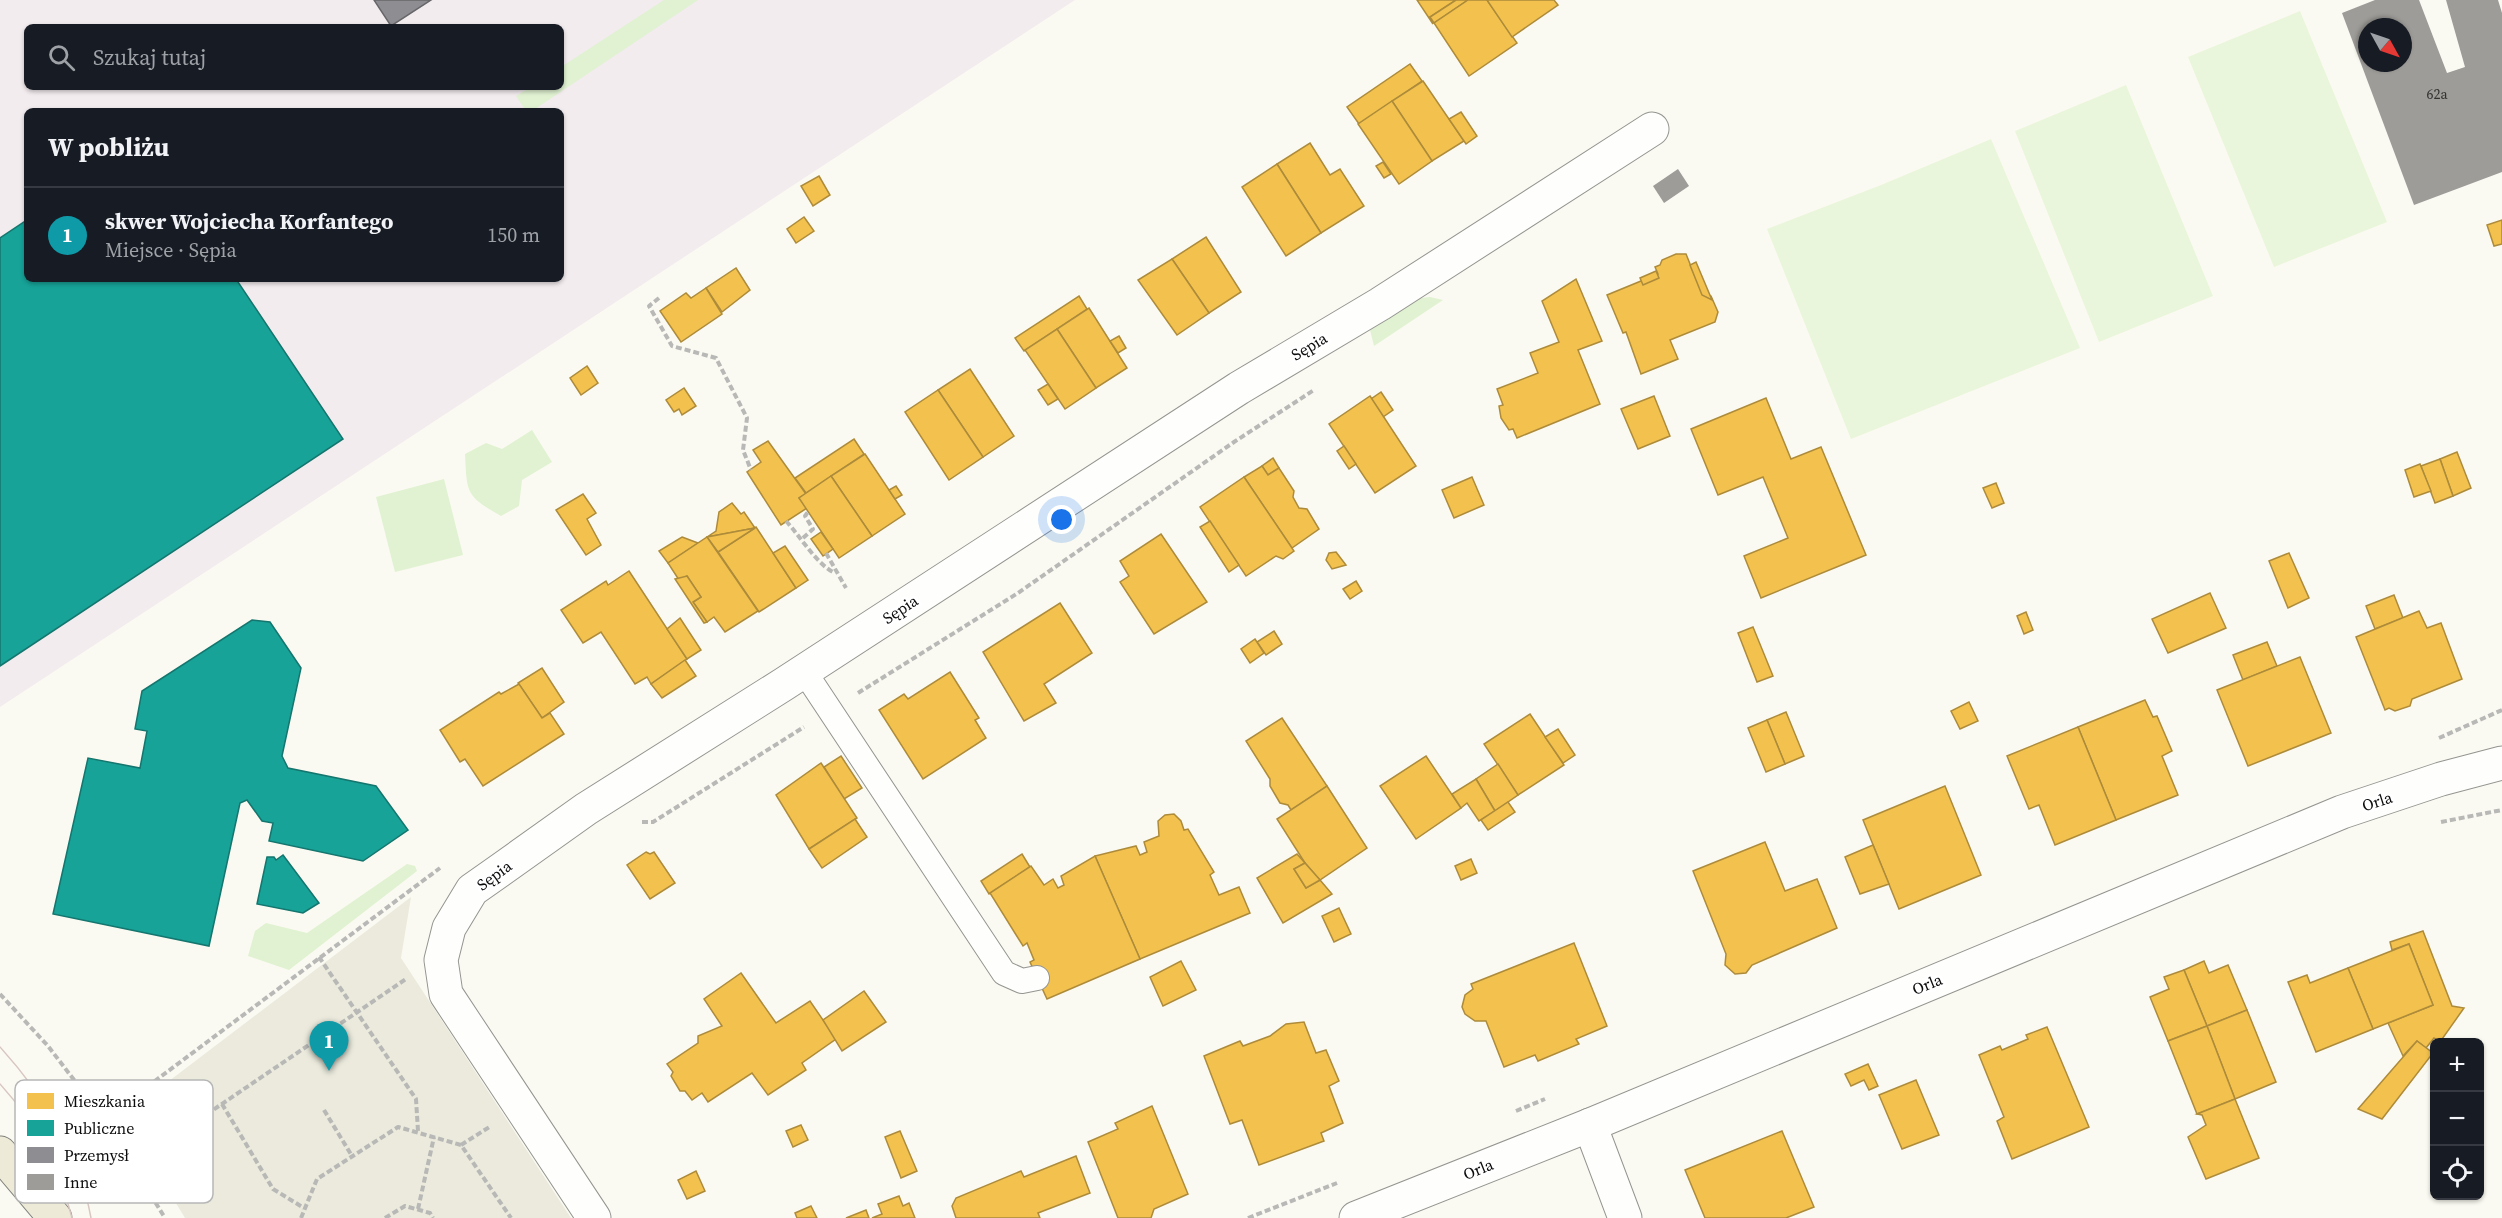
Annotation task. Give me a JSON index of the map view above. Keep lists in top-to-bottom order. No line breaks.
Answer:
{"streets":{"street":["Sępia","Orla"]},"house_numbers":["62a"],"legend":["Mieszkania","Publiczne","Przemysł","Inne"],"north":"bottom right","page":{"search":"Szukaj tutaj","heading":"W pobliżu","list":[{"mark":"1","name":"skwer Wojciecha Korfantego","note":"Miejsce · Sępia","value":"150 m"}],"pins":"1","map_buttons":["+","−"]}}
